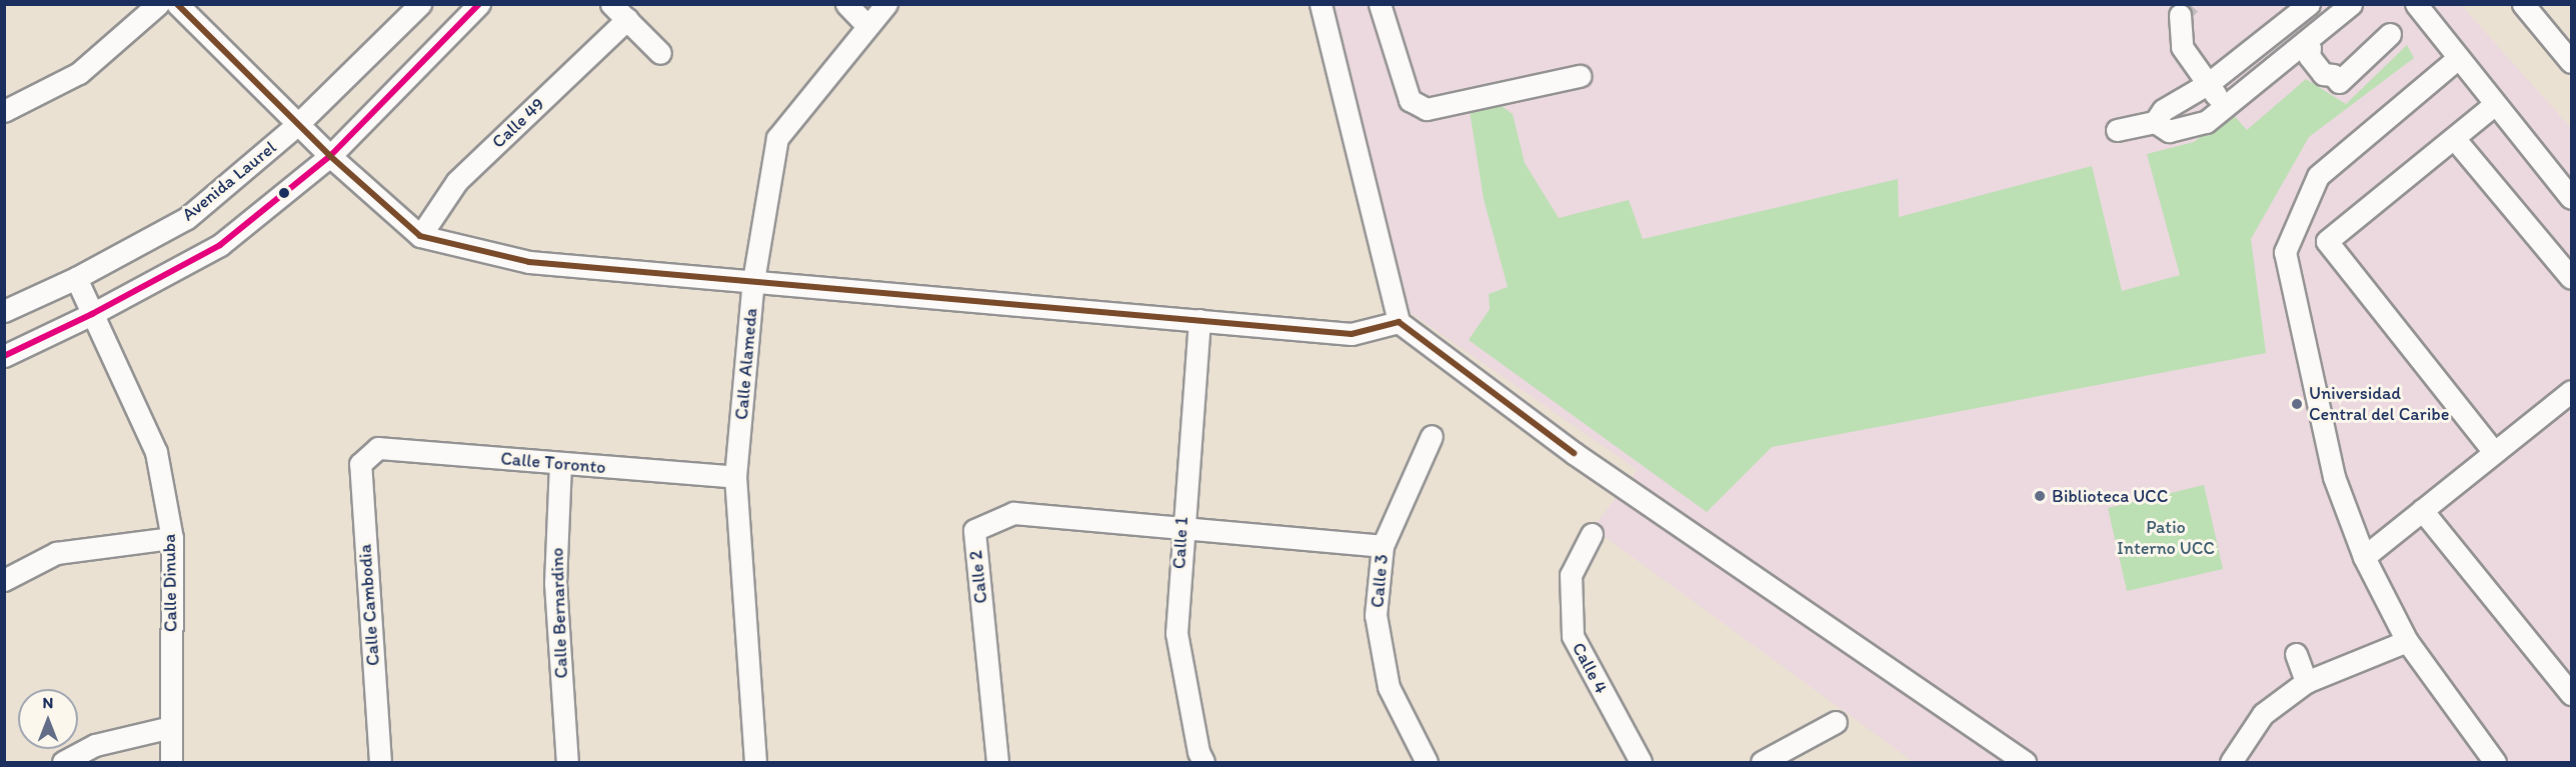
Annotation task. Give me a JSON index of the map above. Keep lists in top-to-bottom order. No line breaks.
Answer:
{"streets":{"street":["Calle 49","Avenida Laurel","Calle Alameda","Calle Toronto","Calle 1","Calle 2","Calle 3","Calle Dinuba","Calle Cambodia","Calle Bernardino","Calle 4"]},"crossings":[["Avenida Laurel","Calle Dinuba"],["Calle Alameda","Calle Toronto"],["Calle Toronto","Calle Cambodia"],["Calle Toronto","Calle Bernardino"],["Calle 1","Calle 2"]],"parks":["Patio Interno UCC"],"places":["Universidad Central del Caribe","Biblioteca UCC"],"north":"top"}
